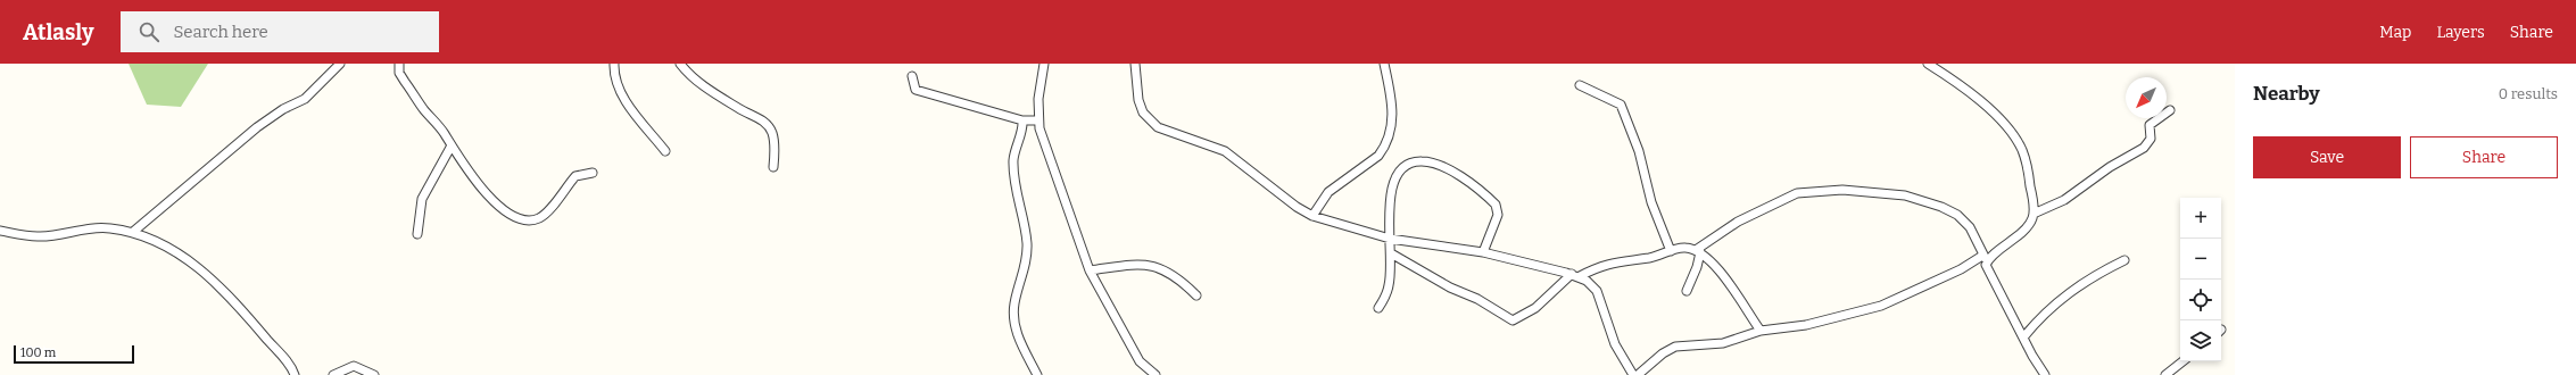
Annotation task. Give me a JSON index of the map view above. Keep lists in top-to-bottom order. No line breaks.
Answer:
{"scale_bar":"100 m","north":"bottom left","page":{"header":"Atlasly","search":"Search here","nav":["Map","Layers","Share"],"heading":["Nearby","0 results"],"buttons":["Save","Share"],"map_buttons":["+","−"],"scale":"100 m"}}
